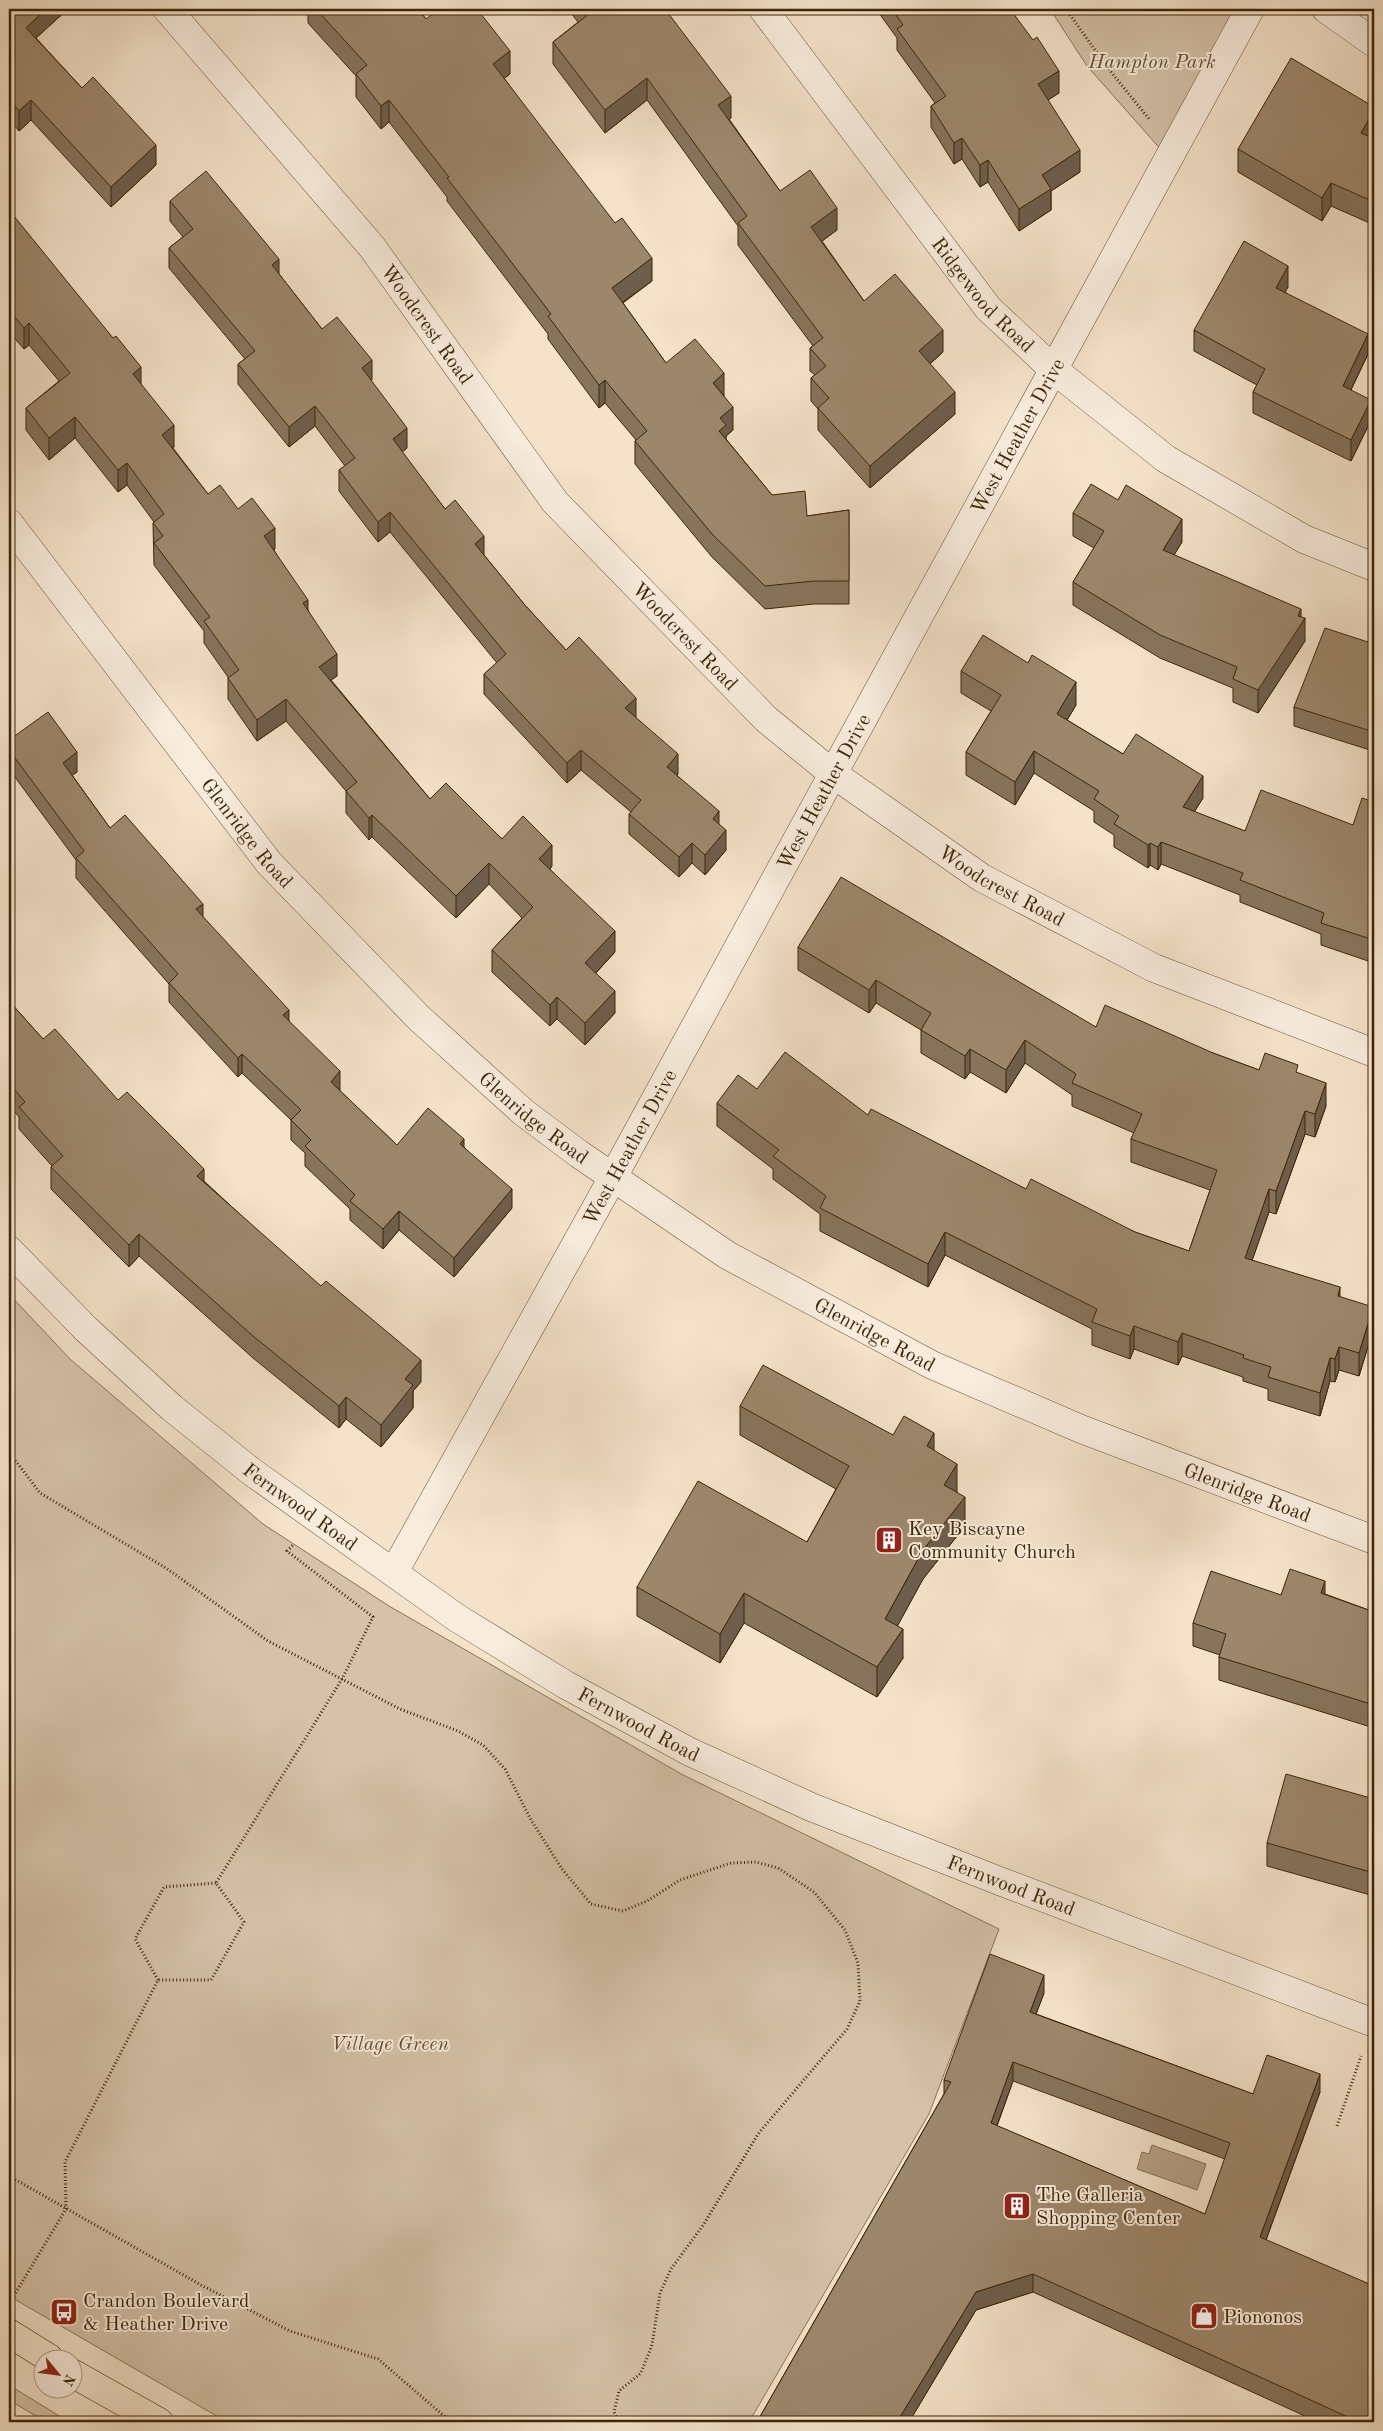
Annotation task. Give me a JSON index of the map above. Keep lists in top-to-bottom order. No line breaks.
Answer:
{"streets":{"street":["Ridgewood Road","Woodcrest Road","West Heather Drive","Glenridge Road","Fernwood Road"]},"crossings":[["Ridgewood Road","West Heather Drive"],["Woodcrest Road","West Heather Drive"],["West Heather Drive","Glenridge Road"],["West Heather Drive","Fernwood Road"]],"parks":["Hampton Park","Village Green"],"places":{"building":["Key Biscayne Community Church","The Galleria Shopping Center"],"bus stop":["Crandon Boulevard & Heather Drive"],"shop":["Piononos"]},"north":"bottom right"}
